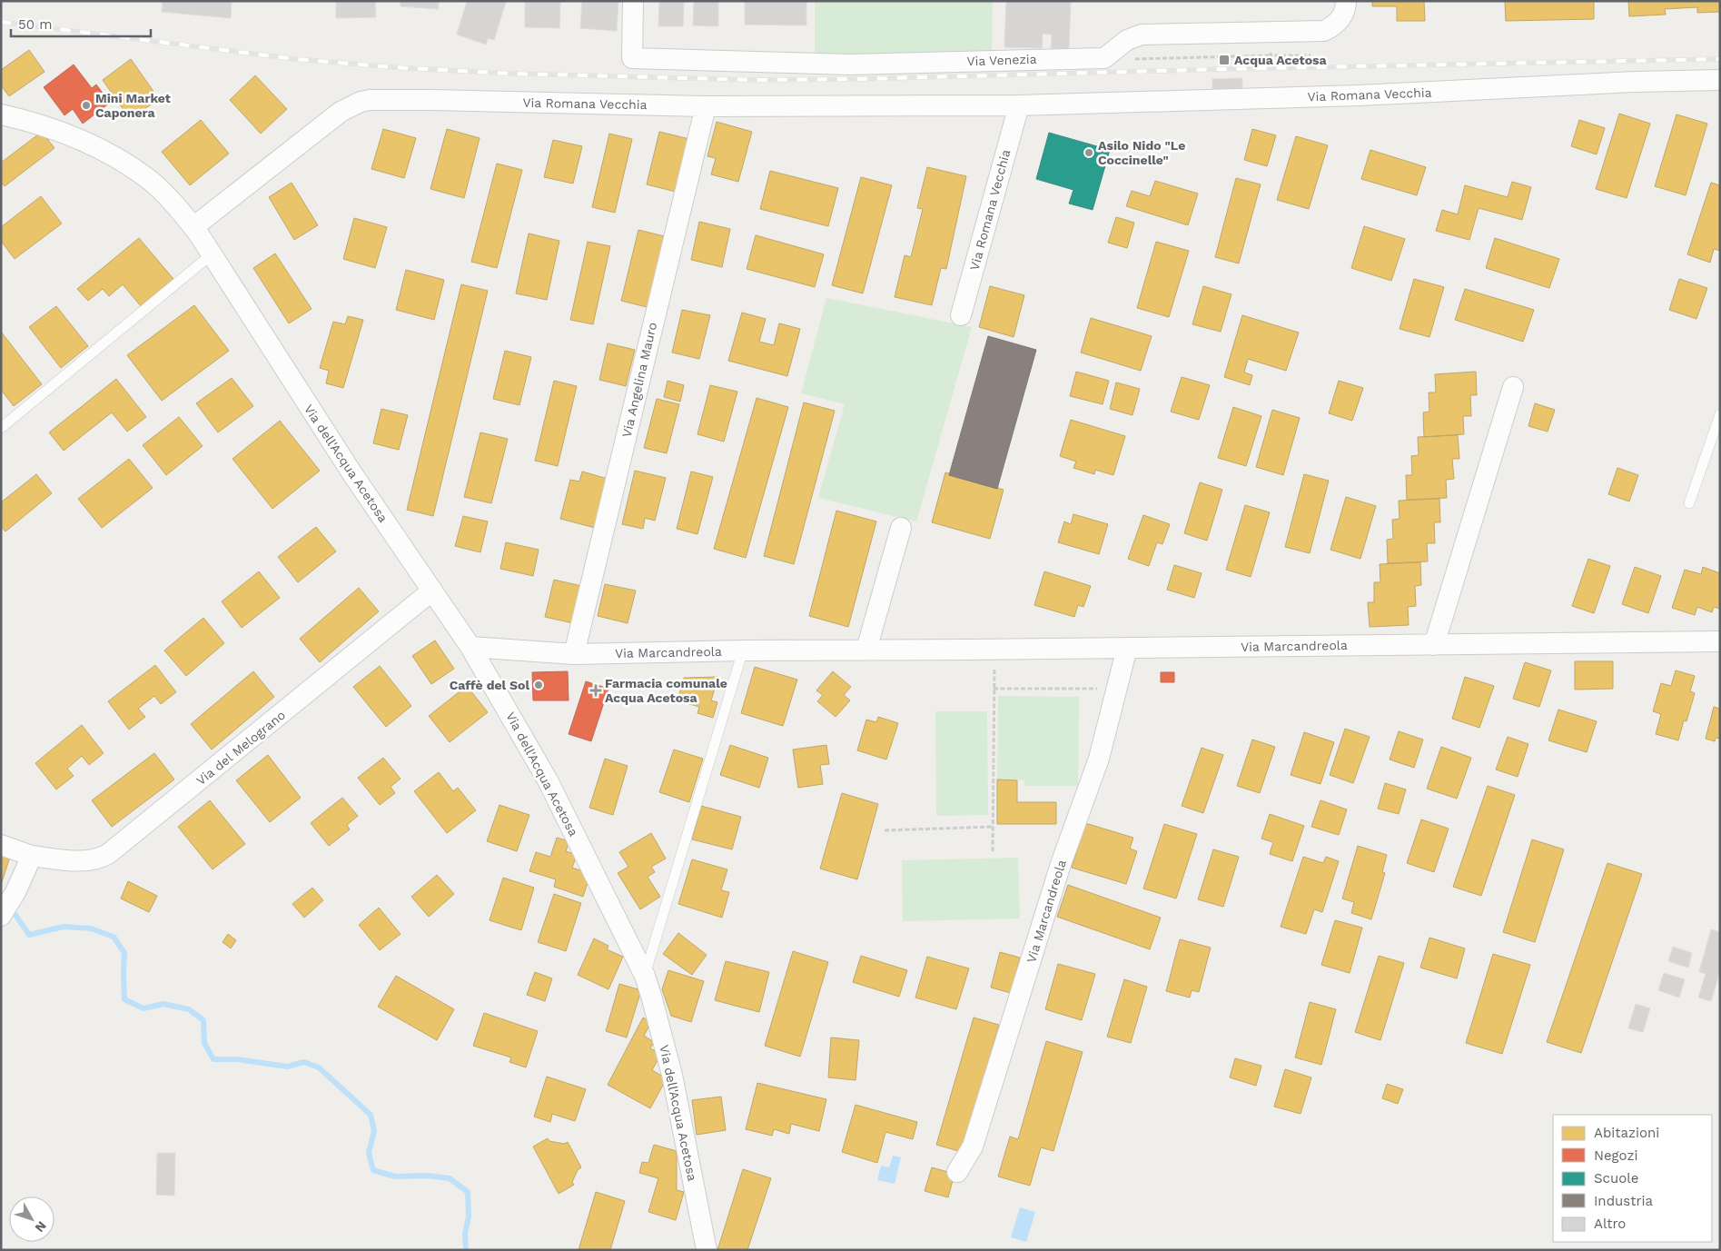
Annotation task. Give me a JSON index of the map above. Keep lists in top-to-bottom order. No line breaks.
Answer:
{"streets":{"street":["Via Venezia","Via Romana Vecchia","Via Angelina Mauro","Via dell'Acqua Acetosa","Via Marcandreola","Via del Melograno"]},"crossings":[["Via Romana Vecchia","Via Angelina Mauro"],["Via Romana Vecchia","Via dell'Acqua Acetosa"],["Via Angelina Mauro","Via Marcandreola"],["Via dell'Acqua Acetosa","Via Marcandreola"],["Via dell'Acqua Acetosa","Via del Melograno"]],"places":{"transit":["Acqua Acetosa"],"other":["Mini Market Caponera","Asilo Nido \"Le Coccinelle\"","Caffè del Sol"],"health":["Farmacia comunale Acqua Acetosa"]},"legend":["Abitazioni","Negozi","Scuole","Industria","Altro"],"scale_bar":"50 m","north":"bottom right"}
